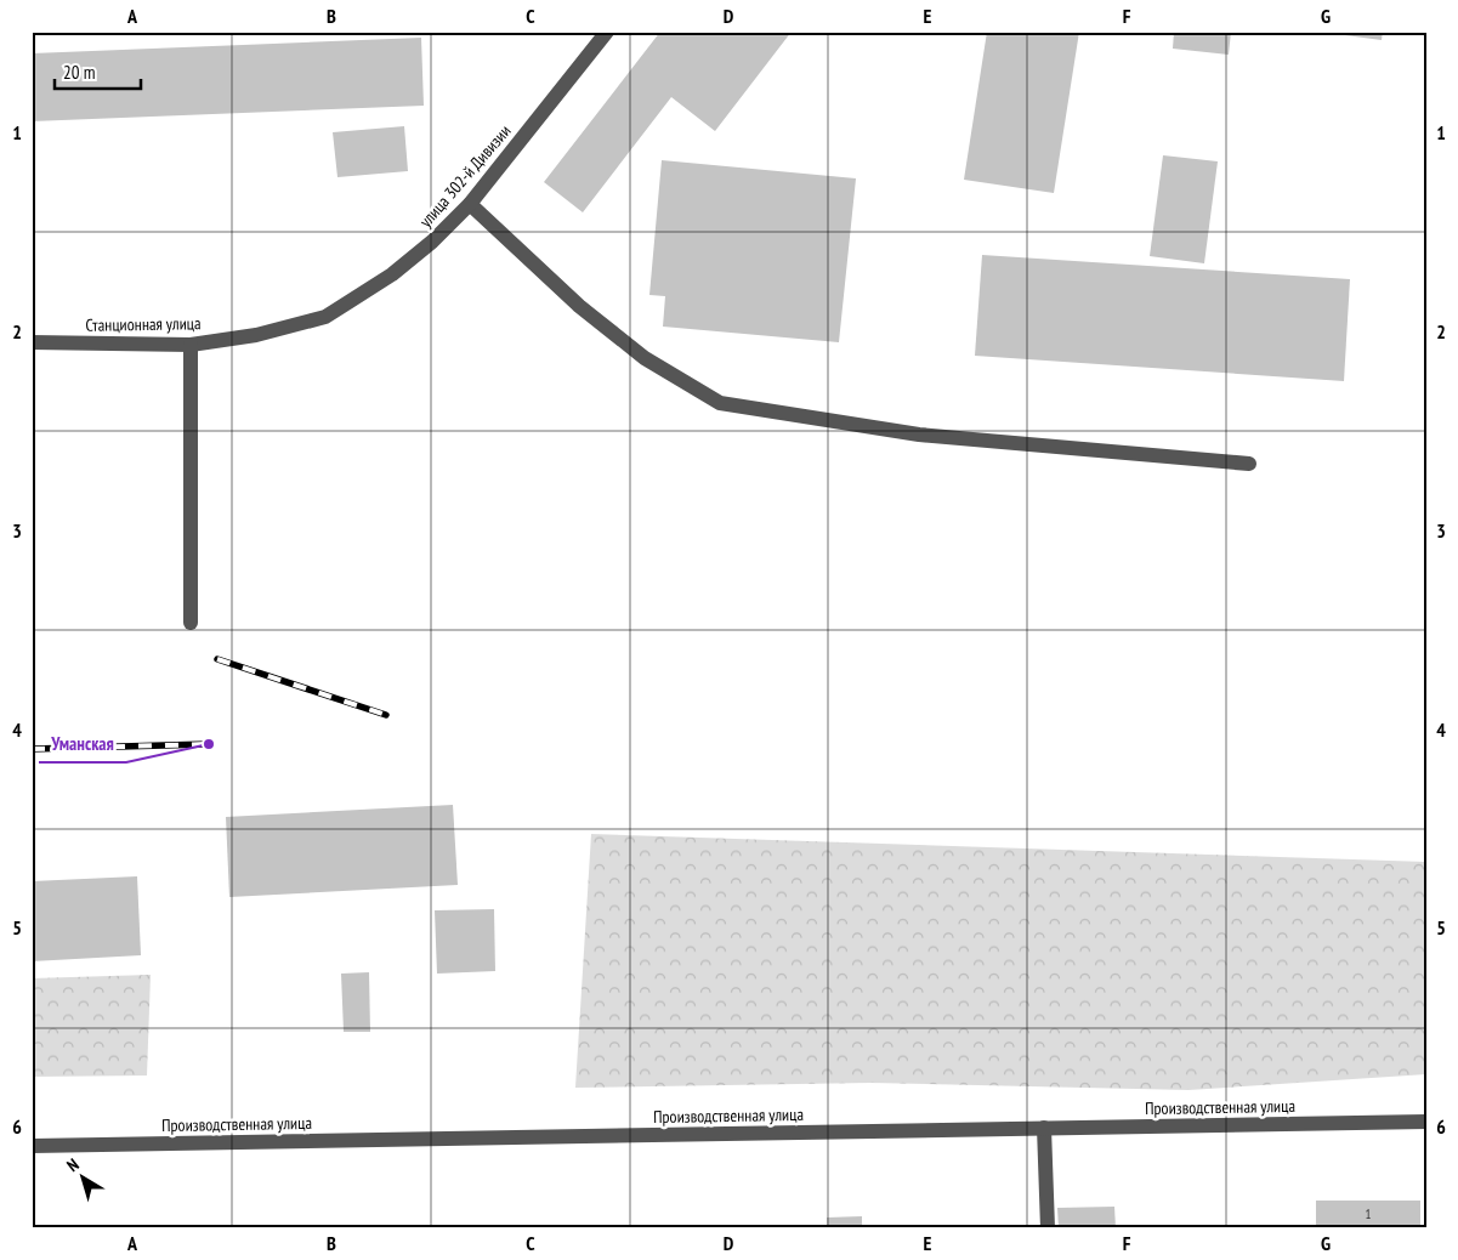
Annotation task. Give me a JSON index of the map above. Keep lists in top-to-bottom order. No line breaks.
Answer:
{"streets":{"street":["улица 302-й Дивизии","Станционная улица","Производственная улица"]},"crossings":[["улица 302-й Дивизии","Станционная улица"]],"places":["Уманская"],"house_numbers":["1"],"scale_bar":"20 m","north":"top left","grid":{"columns":["A","B","C","D","E","F","G"],"rows":["1","2","3","4","5","6"]}}
